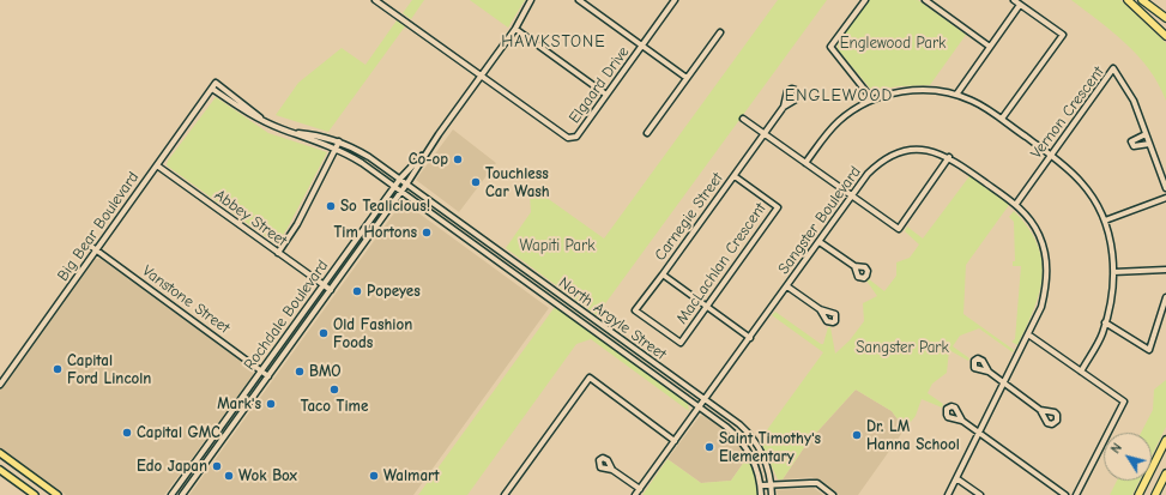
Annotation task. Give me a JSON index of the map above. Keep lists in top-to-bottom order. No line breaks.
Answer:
{"streets":{"street":["Elgaard Drive","Vernon Crescent","Carnegie Street","Abbey Street","Sangster Boulevard","Big Bear Boulevard","MacLachlan Crescent","Vanstone Street","Rochdale Boulevard","North Argyle Street"]},"crossings":[["Elgaard Drive","Rochdale Boulevard"],["Vernon Crescent","Sangster Boulevard"],["Carnegie Street","Sangster Boulevard"],["Carnegie Street","MacLachlan Crescent"],["Abbey Street","Big Bear Boulevard"],["Abbey Street","Rochdale Boulevard"],["Sangster Boulevard","North Argyle Street"],["Big Bear Boulevard","Vanstone Street"],["Big Bear Boulevard","North Argyle Street"],["Vanstone Street","Rochdale Boulevard"],["Rochdale Boulevard","North Argyle Street"]],"districts":["HAWKSTONE","ENGLEWOOD"],"parks":["Englewood Park","Wapiti Park","Sangster Park"],"places":["Co-op","Touchless Car Wash","So Tealicious!","Tim Hortons","Popeyes","Old Fashion Foods","Capital Ford Lincoln","BMO","Taco Time","Mark's","Capital GMC","Dr. LM Hanna School","Saint Timothy's Elementary","Edo Japan","Wok Box","Walmart"],"north":"top left"}
